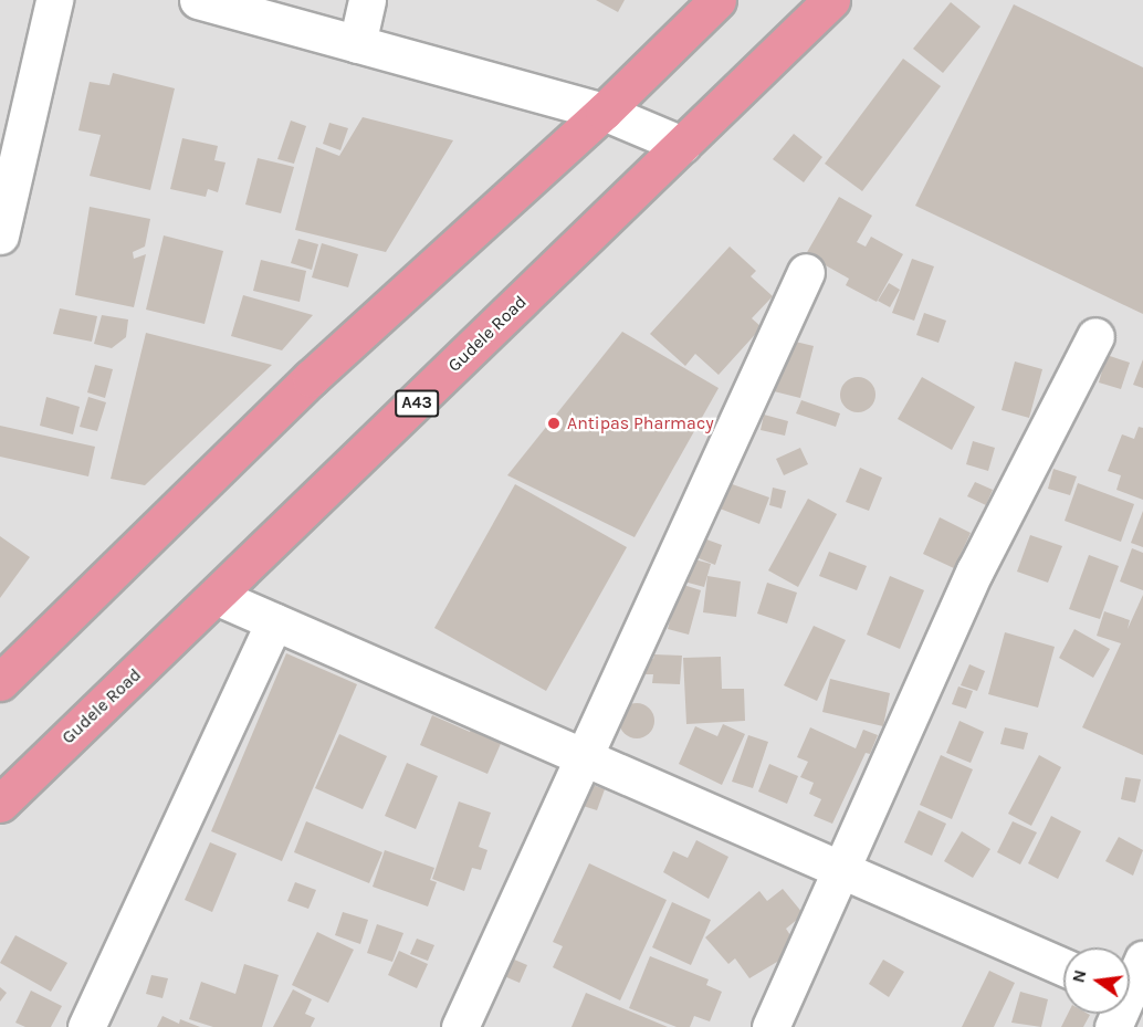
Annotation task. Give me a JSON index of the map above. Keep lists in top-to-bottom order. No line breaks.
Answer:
{"streets":{"highway":["Gudele Road","A43"]},"places":["Antipas Pharmacy"],"north":"left"}
